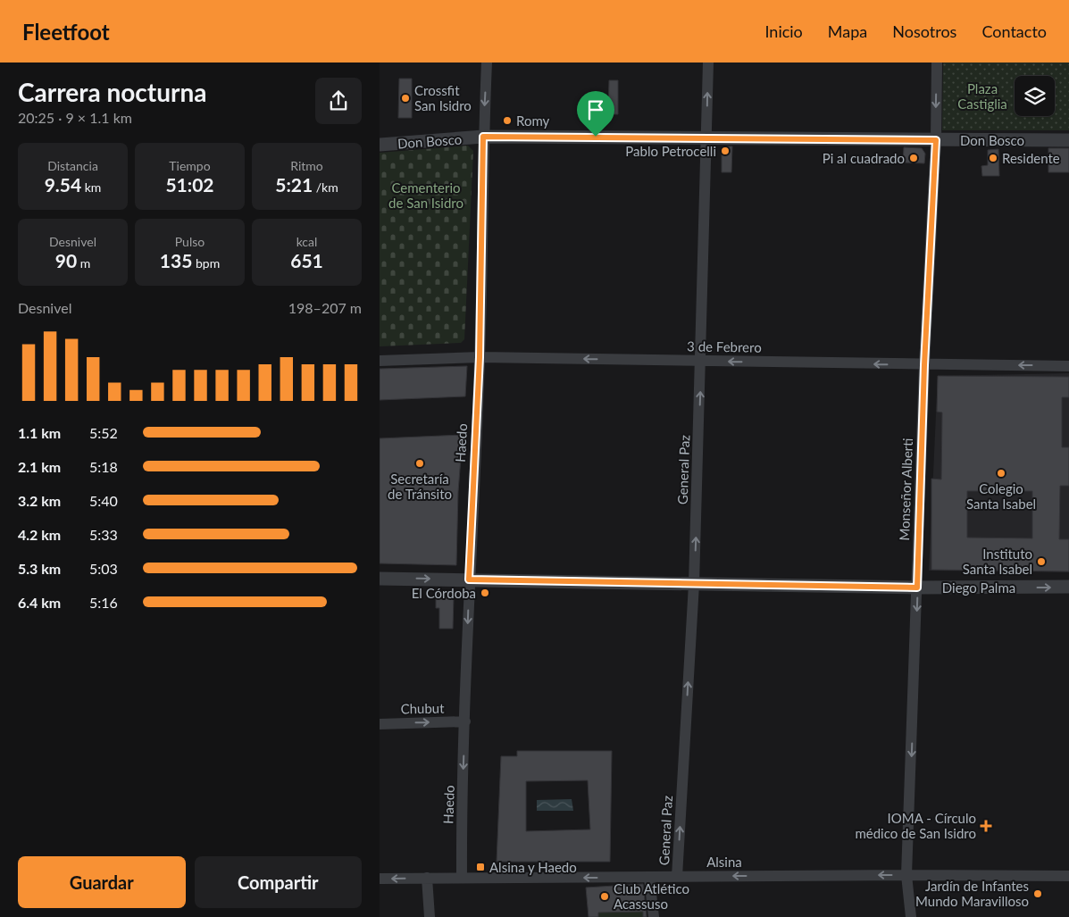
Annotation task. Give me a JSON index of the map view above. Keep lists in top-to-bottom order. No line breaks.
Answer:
{"streets":{"street":["Don Bosco","3 de Febrero","Haedo","General Paz","Monseñor Alberti","Diego Palma","Chubut","Alsina"]},"crossings":[["Don Bosco","Haedo"],["Don Bosco","General Paz"],["Don Bosco","Monseñor Alberti"],["3 de Febrero","Haedo"],["3 de Febrero","General Paz"],["3 de Febrero","Monseñor Alberti"],["Haedo","Diego Palma"],["Haedo","Chubut"],["Haedo","Alsina"],["General Paz","Diego Palma"],["General Paz","Alsina"],["Monseñor Alberti","Diego Palma"],["Monseñor Alberti","Alsina"]],"one_way":["3 de Febrero","Haedo","General Paz","Monseñor Alberti","Chubut","Alsina"],"parks":["Plaza Castiglia","Cementerio de San Isidro"],"places":{"other":["Crossfit San Isidro","Romy","Pablo Petrocelli","Pi al cuadrado","Residente","Secretaría de Tránsito","Colegio Santa Isabel","Instituto Santa Isabel","El Córdoba","Jardín de Infantes Mundo Maravilloso","Club Atlético Acassuso"],"health":["IOMA - Círculo médico de San Isidro"],"transit":["Alsina y Haedo"]},"page":{"header":"Fleetfoot","nav":["Inicio","Mapa","Nosotros","Contacto"],"heading":["Carrera nocturna","20:25 · 9 × 1.1 km"],"stats":[["Distancia","9.54 km"],["Tiempo","51:02"],["Ritmo","5:21 /km"],["Desnivel","90 m"],["Pulso","135 bpm"],["kcal","651"]],"chart":["Desnivel","198–207 m"],"list":[{"name":"1.1 km","note":"5:52"},{"name":"2.1 km","note":"5:18"},{"name":"3.2 km","note":"5:40"},{"name":"4.2 km","note":"5:33"},{"name":"5.3 km","note":"5:03"},{"name":"6.4 km","note":"5:16"}],"buttons":["Guardar","Compartir"]}}
